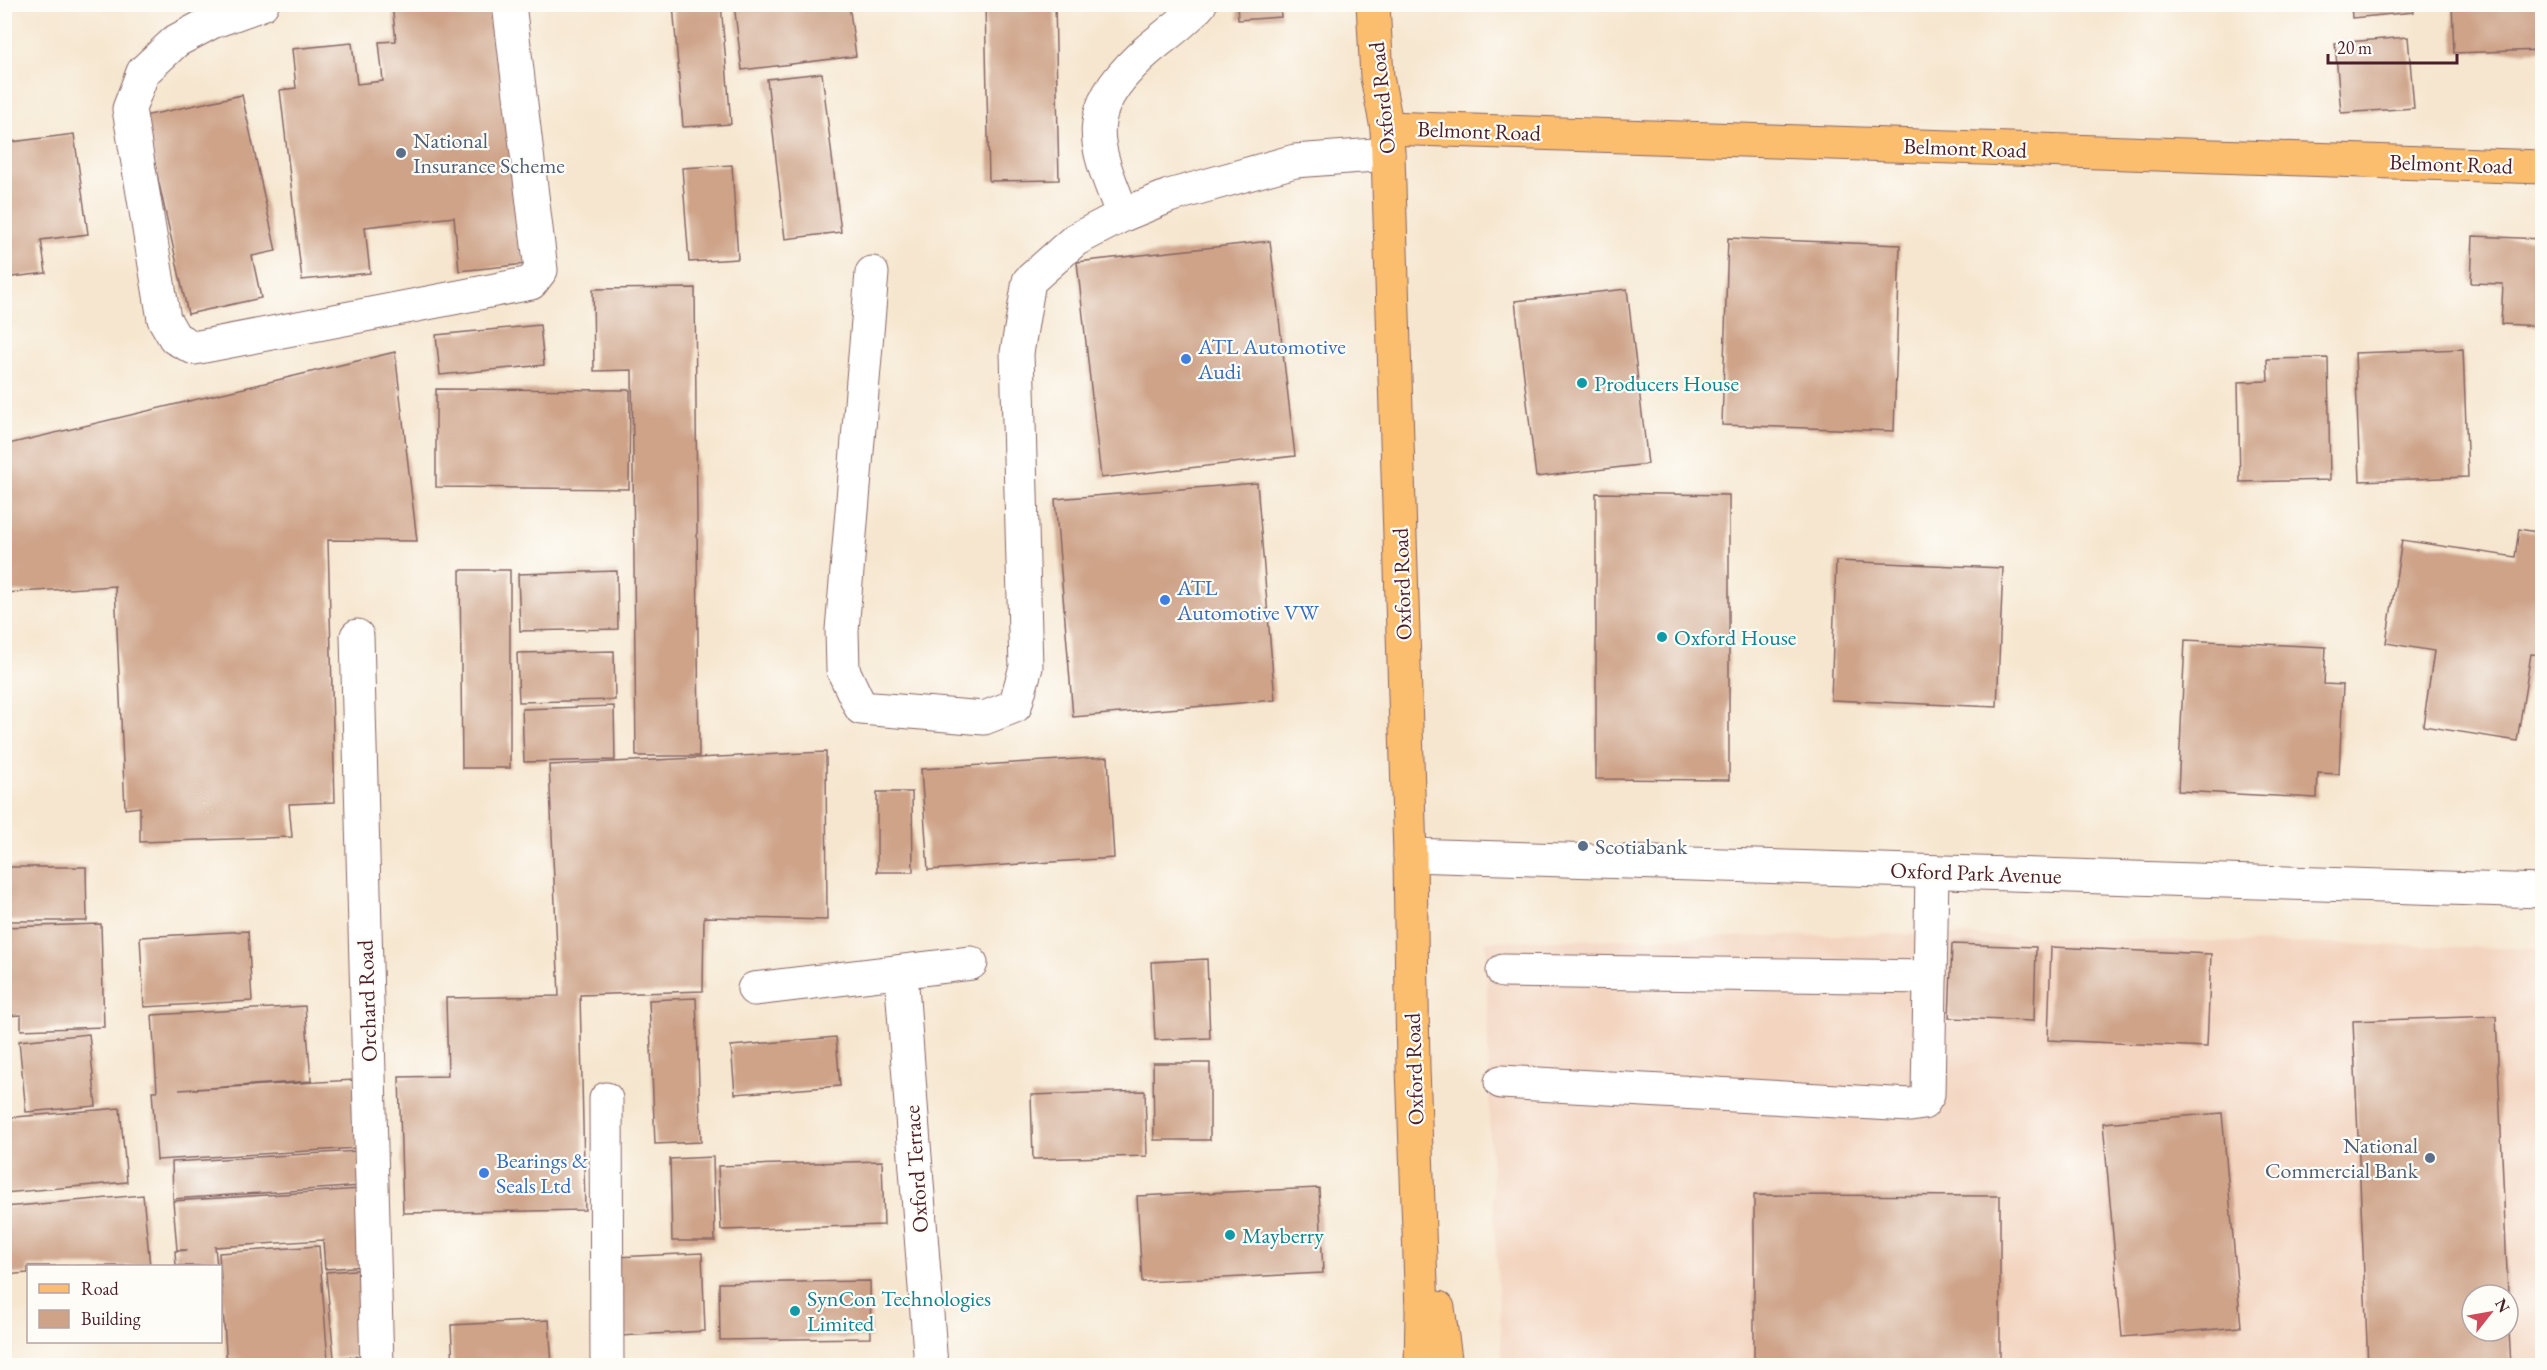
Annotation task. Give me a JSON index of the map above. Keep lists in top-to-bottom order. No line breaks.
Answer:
{"streets":{"main road":["Oxford Road","Belmont Road"],"street":["Oxford Park Avenue","Orchard Road","Oxford Terrace"]},"crossings":[["Oxford Road","Belmont Road"],["Oxford Road","Oxford Park Avenue"]],"places":["National Insurance Scheme","ATL Automotive Audi","Producers House","ATL Automotive VW","Oxford House","Scotiabank","National Commercial Bank","Bearings & Seals Ltd","Mayberry","SynCon Technologies Limited"],"legend":["Road","Building"],"scale_bar":"20 m","north":"top right"}
